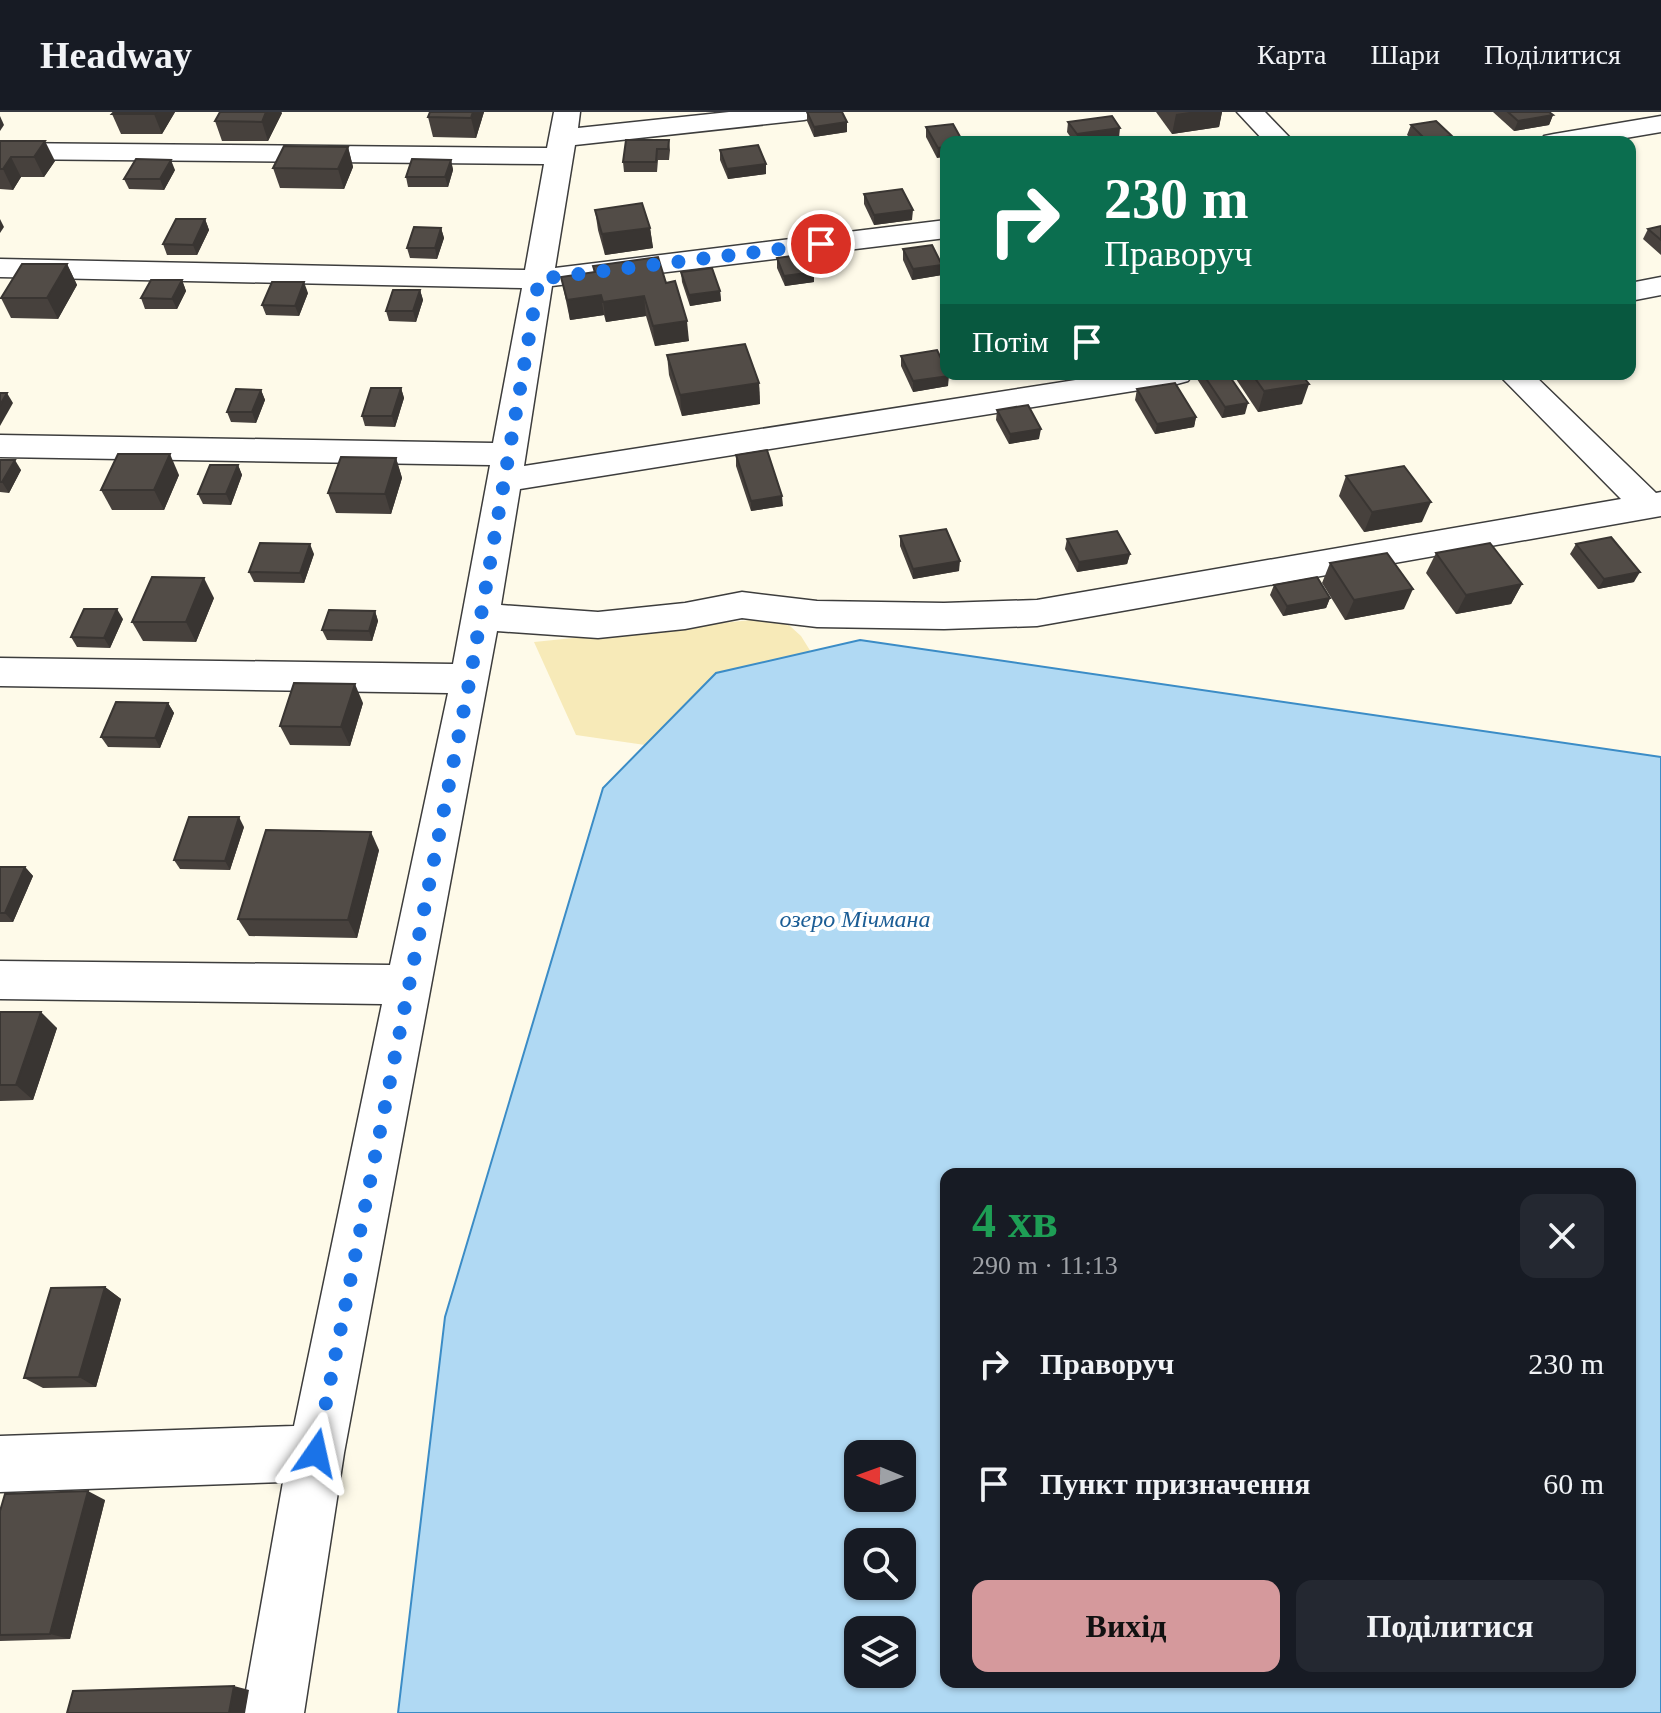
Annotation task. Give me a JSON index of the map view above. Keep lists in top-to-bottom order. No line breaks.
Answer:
{"water":["озеро Мічмана"],"north":"left","page":{"header":"Headway","nav":["Карта","Шари","Поділитися"],"turn":["230 m","Праворуч"],"then":"Потім","heading":["4 хв","290 m · 11:13"],"list":[{"name":"Праворуч","value":"230 m"},{"name":"Пункт призначення","value":"60 m"}],"buttons":["Вихід","Поділитися"]}}
